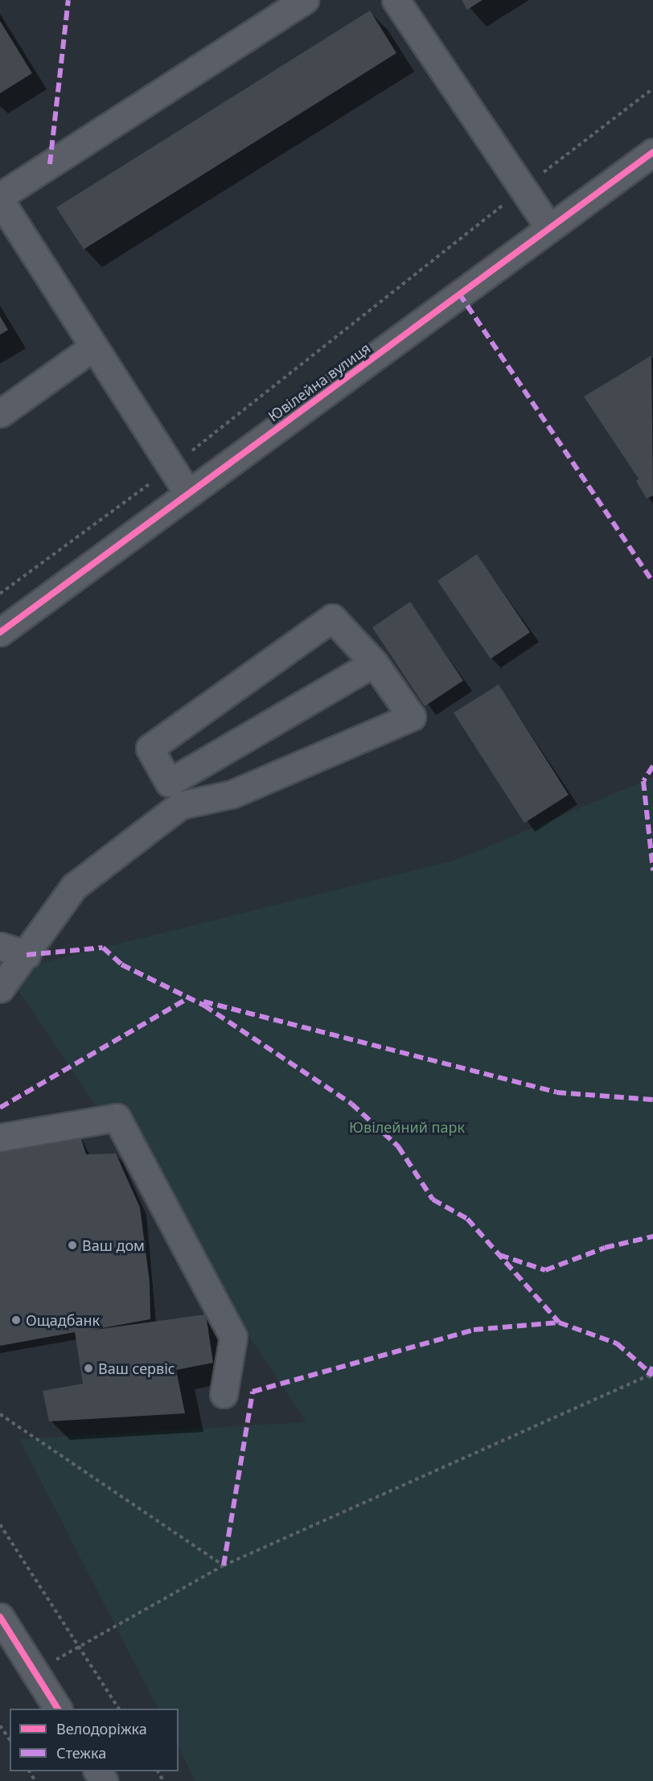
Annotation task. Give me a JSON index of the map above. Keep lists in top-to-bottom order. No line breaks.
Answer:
{"streets":{"street":["Ювілейна вулиця"]},"parks":["Ювілейний парк"],"places":["Ваш дом","Ощадбанк","Ваш сервіс"],"legend":["Велодоріжка","Стежка"]}
